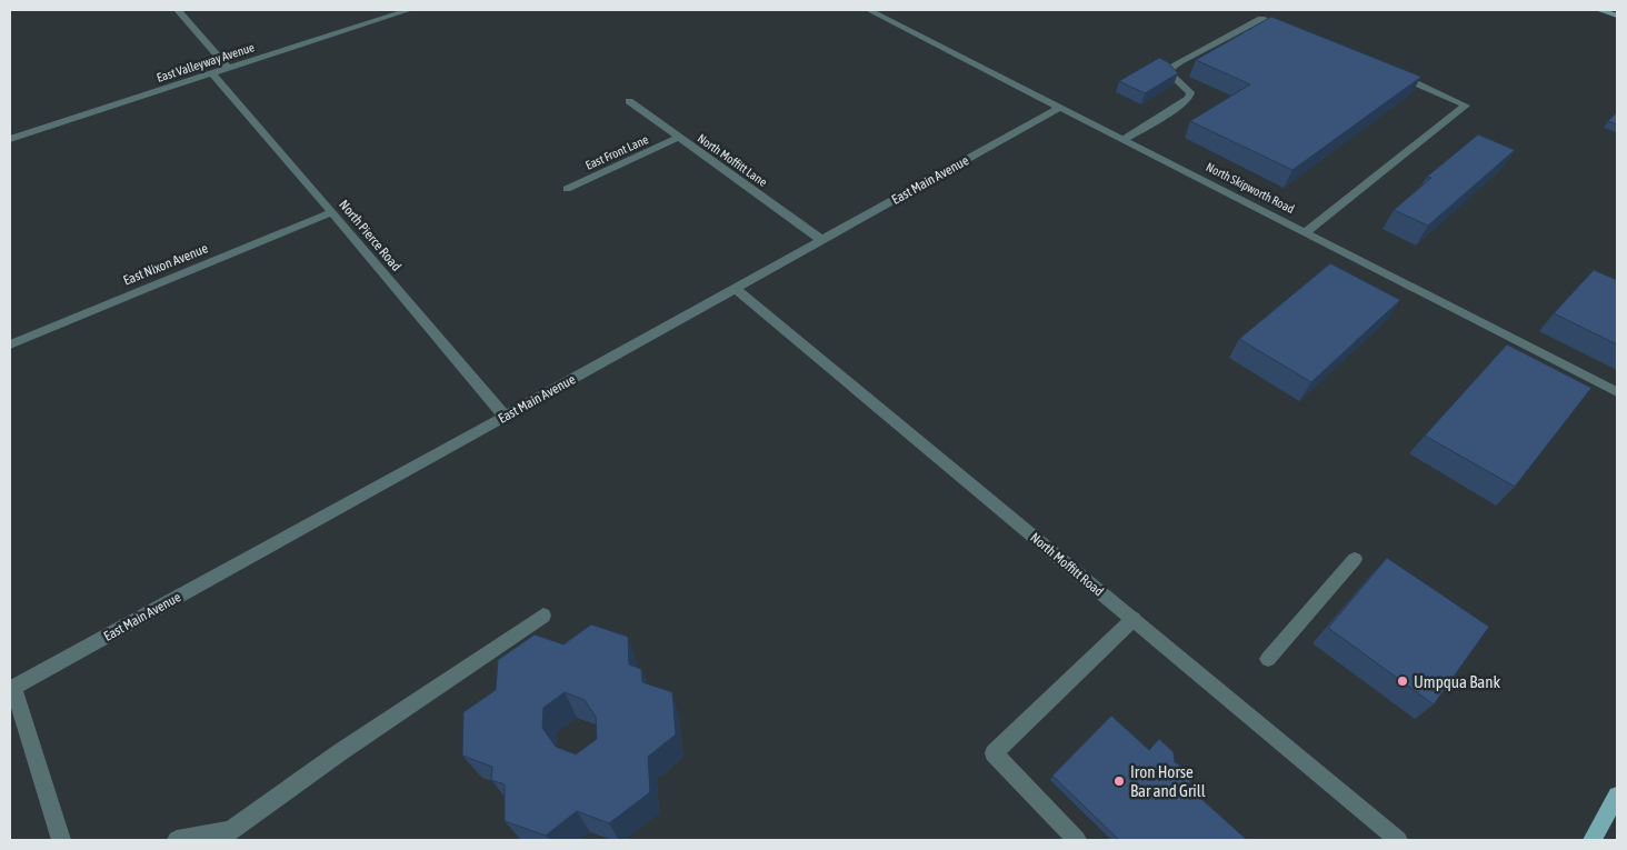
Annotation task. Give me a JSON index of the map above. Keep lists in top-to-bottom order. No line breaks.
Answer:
{"streets":{"street":["East Valleyway Avenue","East Front Lane","North Moffitt Lane","East Main Avenue","North Skipworth Road","North Pierce Road","East Nixon Avenue","North Moffitt Road"]},"crossings":[["East Valleyway Avenue","North Pierce Road"],["East Front Lane","North Moffitt Lane"],["North Moffitt Lane","East Main Avenue"],["East Main Avenue","North Skipworth Road"],["East Main Avenue","North Pierce Road"],["East Main Avenue","North Moffitt Road"],["North Pierce Road","East Nixon Avenue"]],"places":["Umpqua Bank","Iron Horse Bar and Grill"]}
